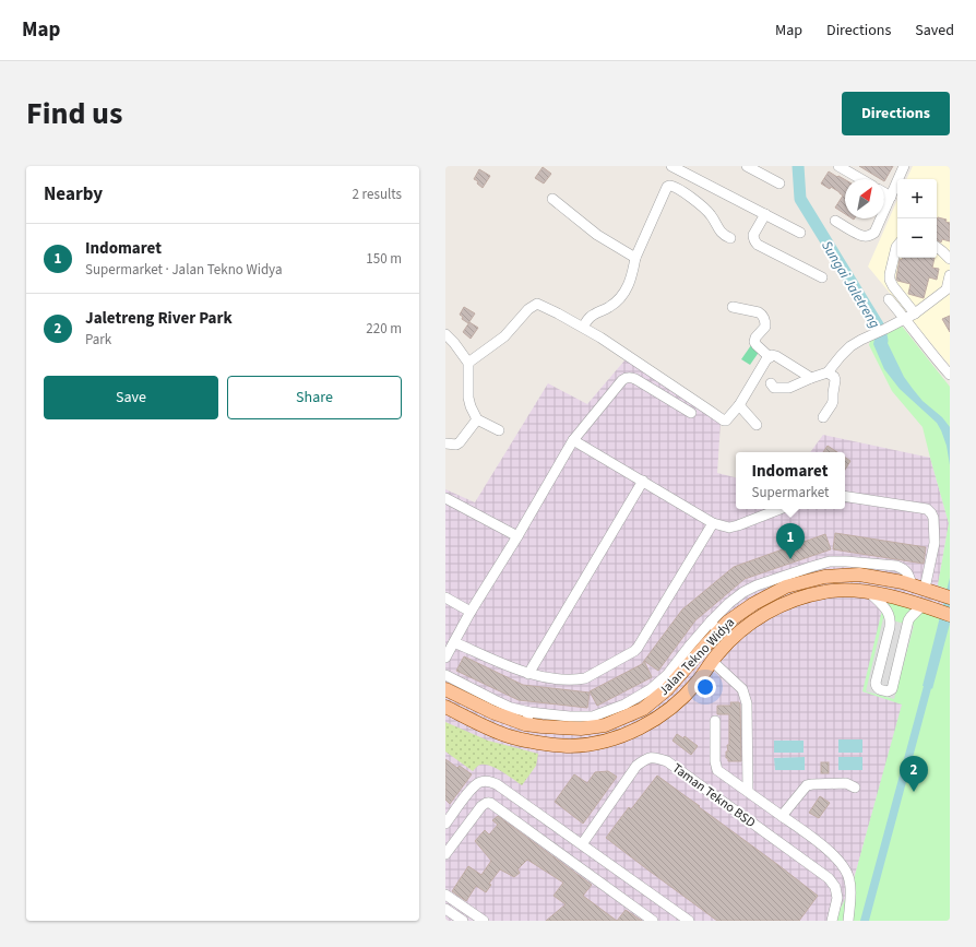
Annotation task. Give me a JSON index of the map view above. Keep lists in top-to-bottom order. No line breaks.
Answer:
{"streets":{"main road":["Jalan Tekno Widya"],"street":["Taman Tekno BSD"]},"water":["Sungai Jaletreng"],"north":"top right","page":{"header":"Map","nav":["Map","Directions","Saved"],"title":"Find us","buttons":["Directions",["Save","Share"]],"heading":["Nearby","2 results"],"map_buttons":["+","−"],"list":[{"mark":"1","name":"Indomaret","note":"Supermarket · Jalan Tekno Widya","value":"150 m"},{"mark":"2","name":"Jaletreng River Park","note":"Park","value":"220 m"}],"popup":["Indomaret","Supermarket"],"pins":["1","2"]}}
